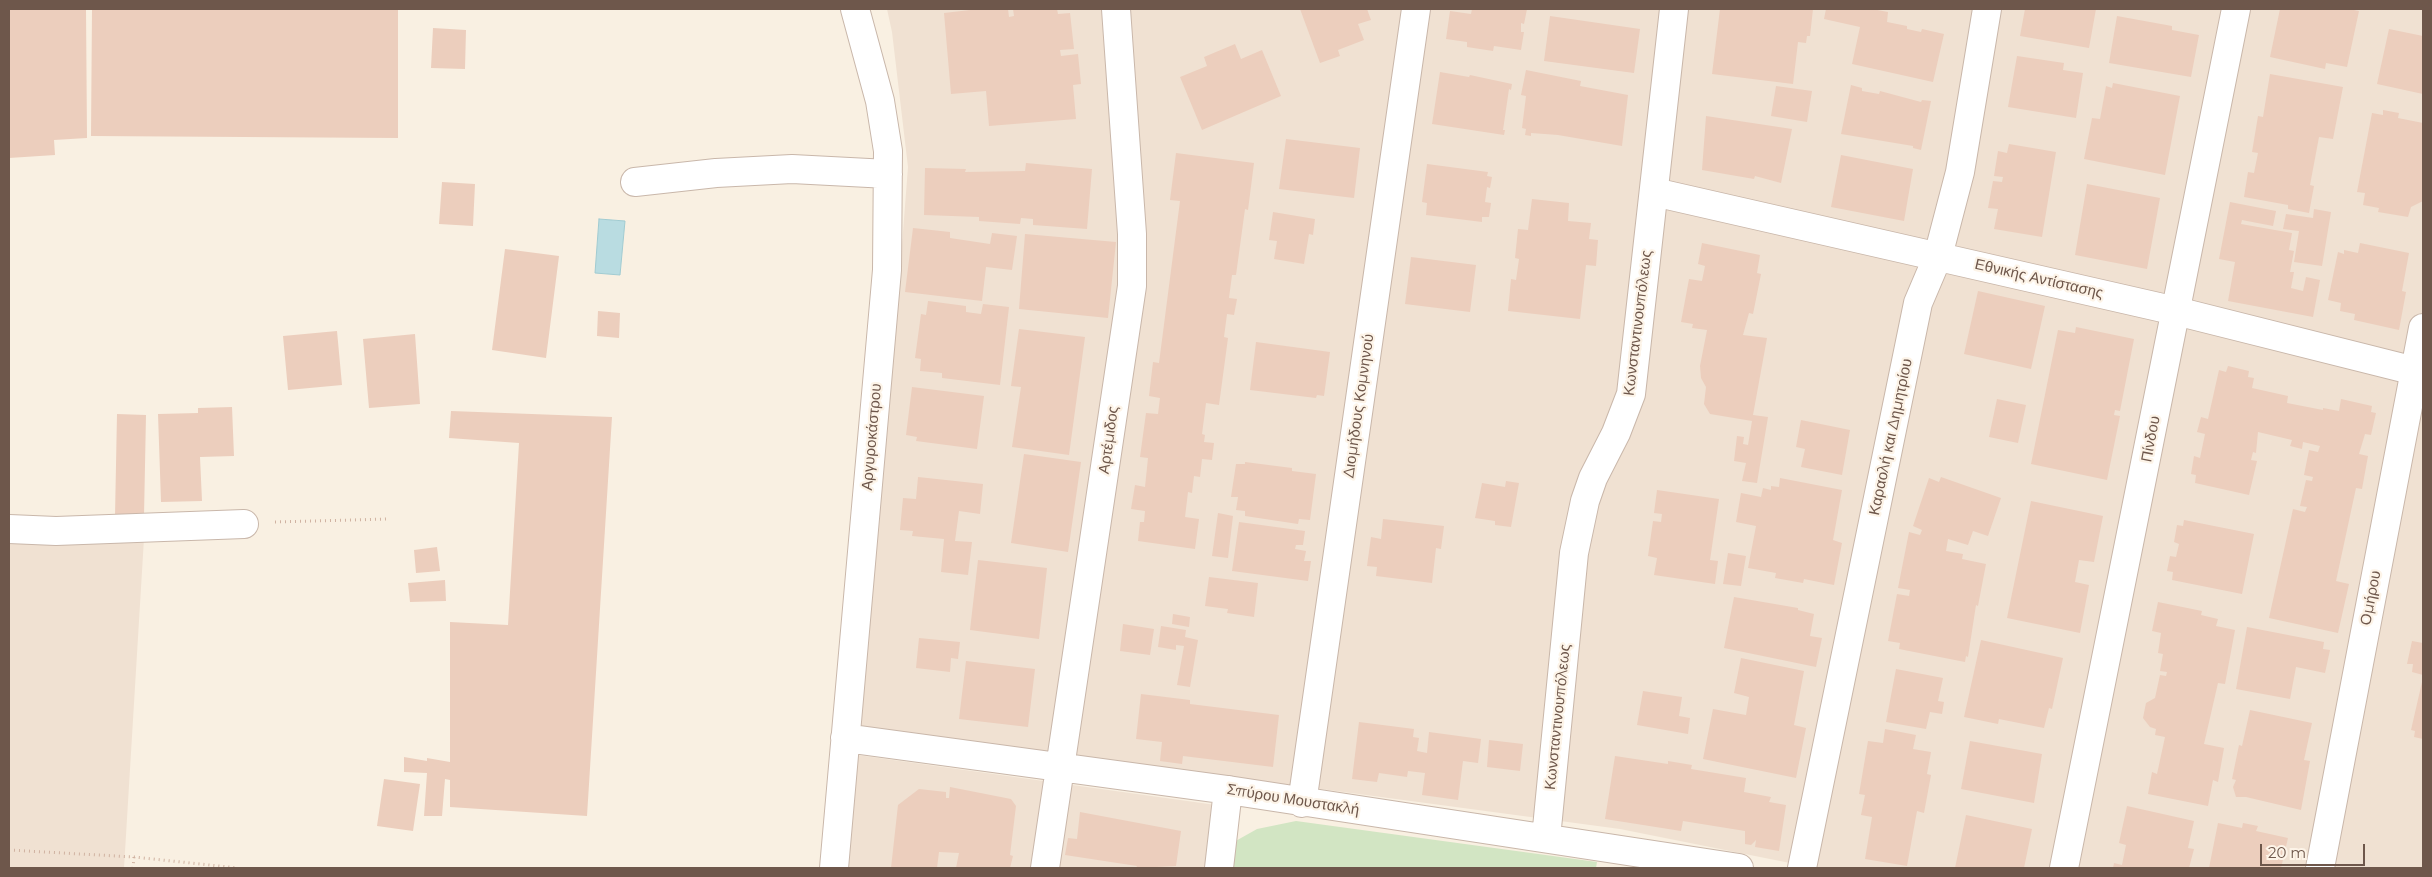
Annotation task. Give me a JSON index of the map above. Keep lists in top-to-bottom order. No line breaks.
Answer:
{"streets":{"street":["Εθνικής Αντίστασης","Κωνσταντινουπόλεως","Διομήδους Κομνηνού","Αργυροκάστρου","Καραολή και Δημητρίου","Πίνδου","Αρτέμιδος","Ομήρου","Σπύρου Μουστακλή"]},"crossings":[["Εθνικής Αντίστασης","Κωνσταντινουπόλεως"],["Εθνικής Αντίστασης","Καραολή και Δημητρίου"],["Εθνικής Αντίστασης","Πίνδου"],["Εθνικής Αντίστασης","Ομήρου"],["Κωνσταντινουπόλεως","Σπύρου Μουστακλή"],["Διομήδους Κομνηνού","Σπύρου Μουστακλή"],["Αργυροκάστρου","Σπύρου Μουστακλή"],["Αρτέμιδος","Σπύρου Μουστακλή"]],"scale_bar":"20 m"}
